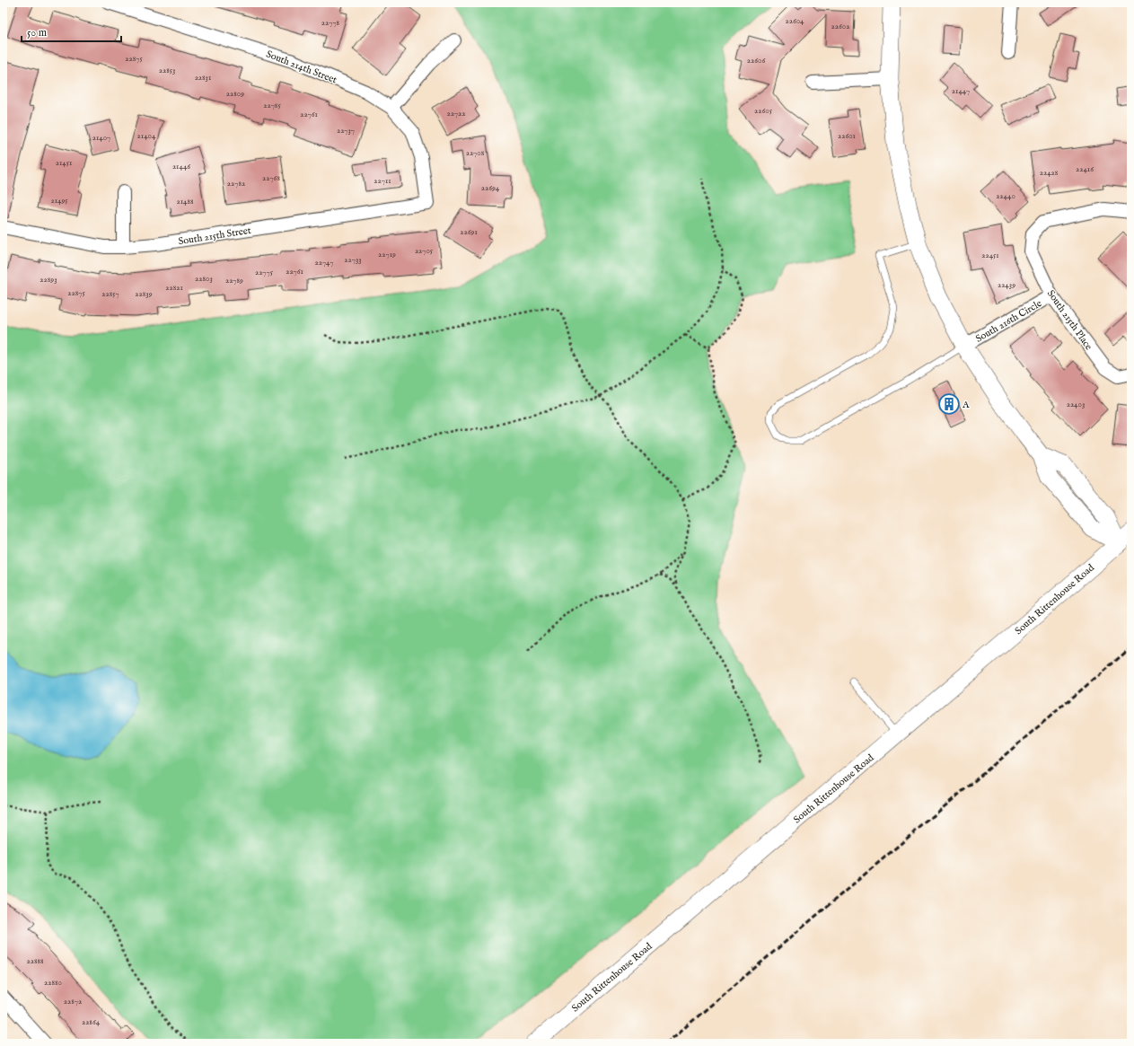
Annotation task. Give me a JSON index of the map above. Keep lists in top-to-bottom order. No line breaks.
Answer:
{"streets":{"main road":["South Rittenhouse Road"],"street":["South 214th Street","South 215th Street","South 215th Place","South 216th Circle"]},"crossings":[["South 214th Street","South 215th Street"],["South 215th Place","South 216th Circle"]],"places":{"building":["A"]},"house_numbers":["22604","22778","22602","22875","22606","22853","22831","21447","22809","22785","22605","22722","22761","22737","21404","22601","21407","22708","21451","21446","22416","22428","22768","22711","22782","22694","22440","21495","21488","22691","22705","22719","22451","22733","22747","22761","22775","22803","22893","22789","22439","22821","22875","22857","22839","22403","22888","22880","22872","22864"],"scale_bar":"50 m"}
